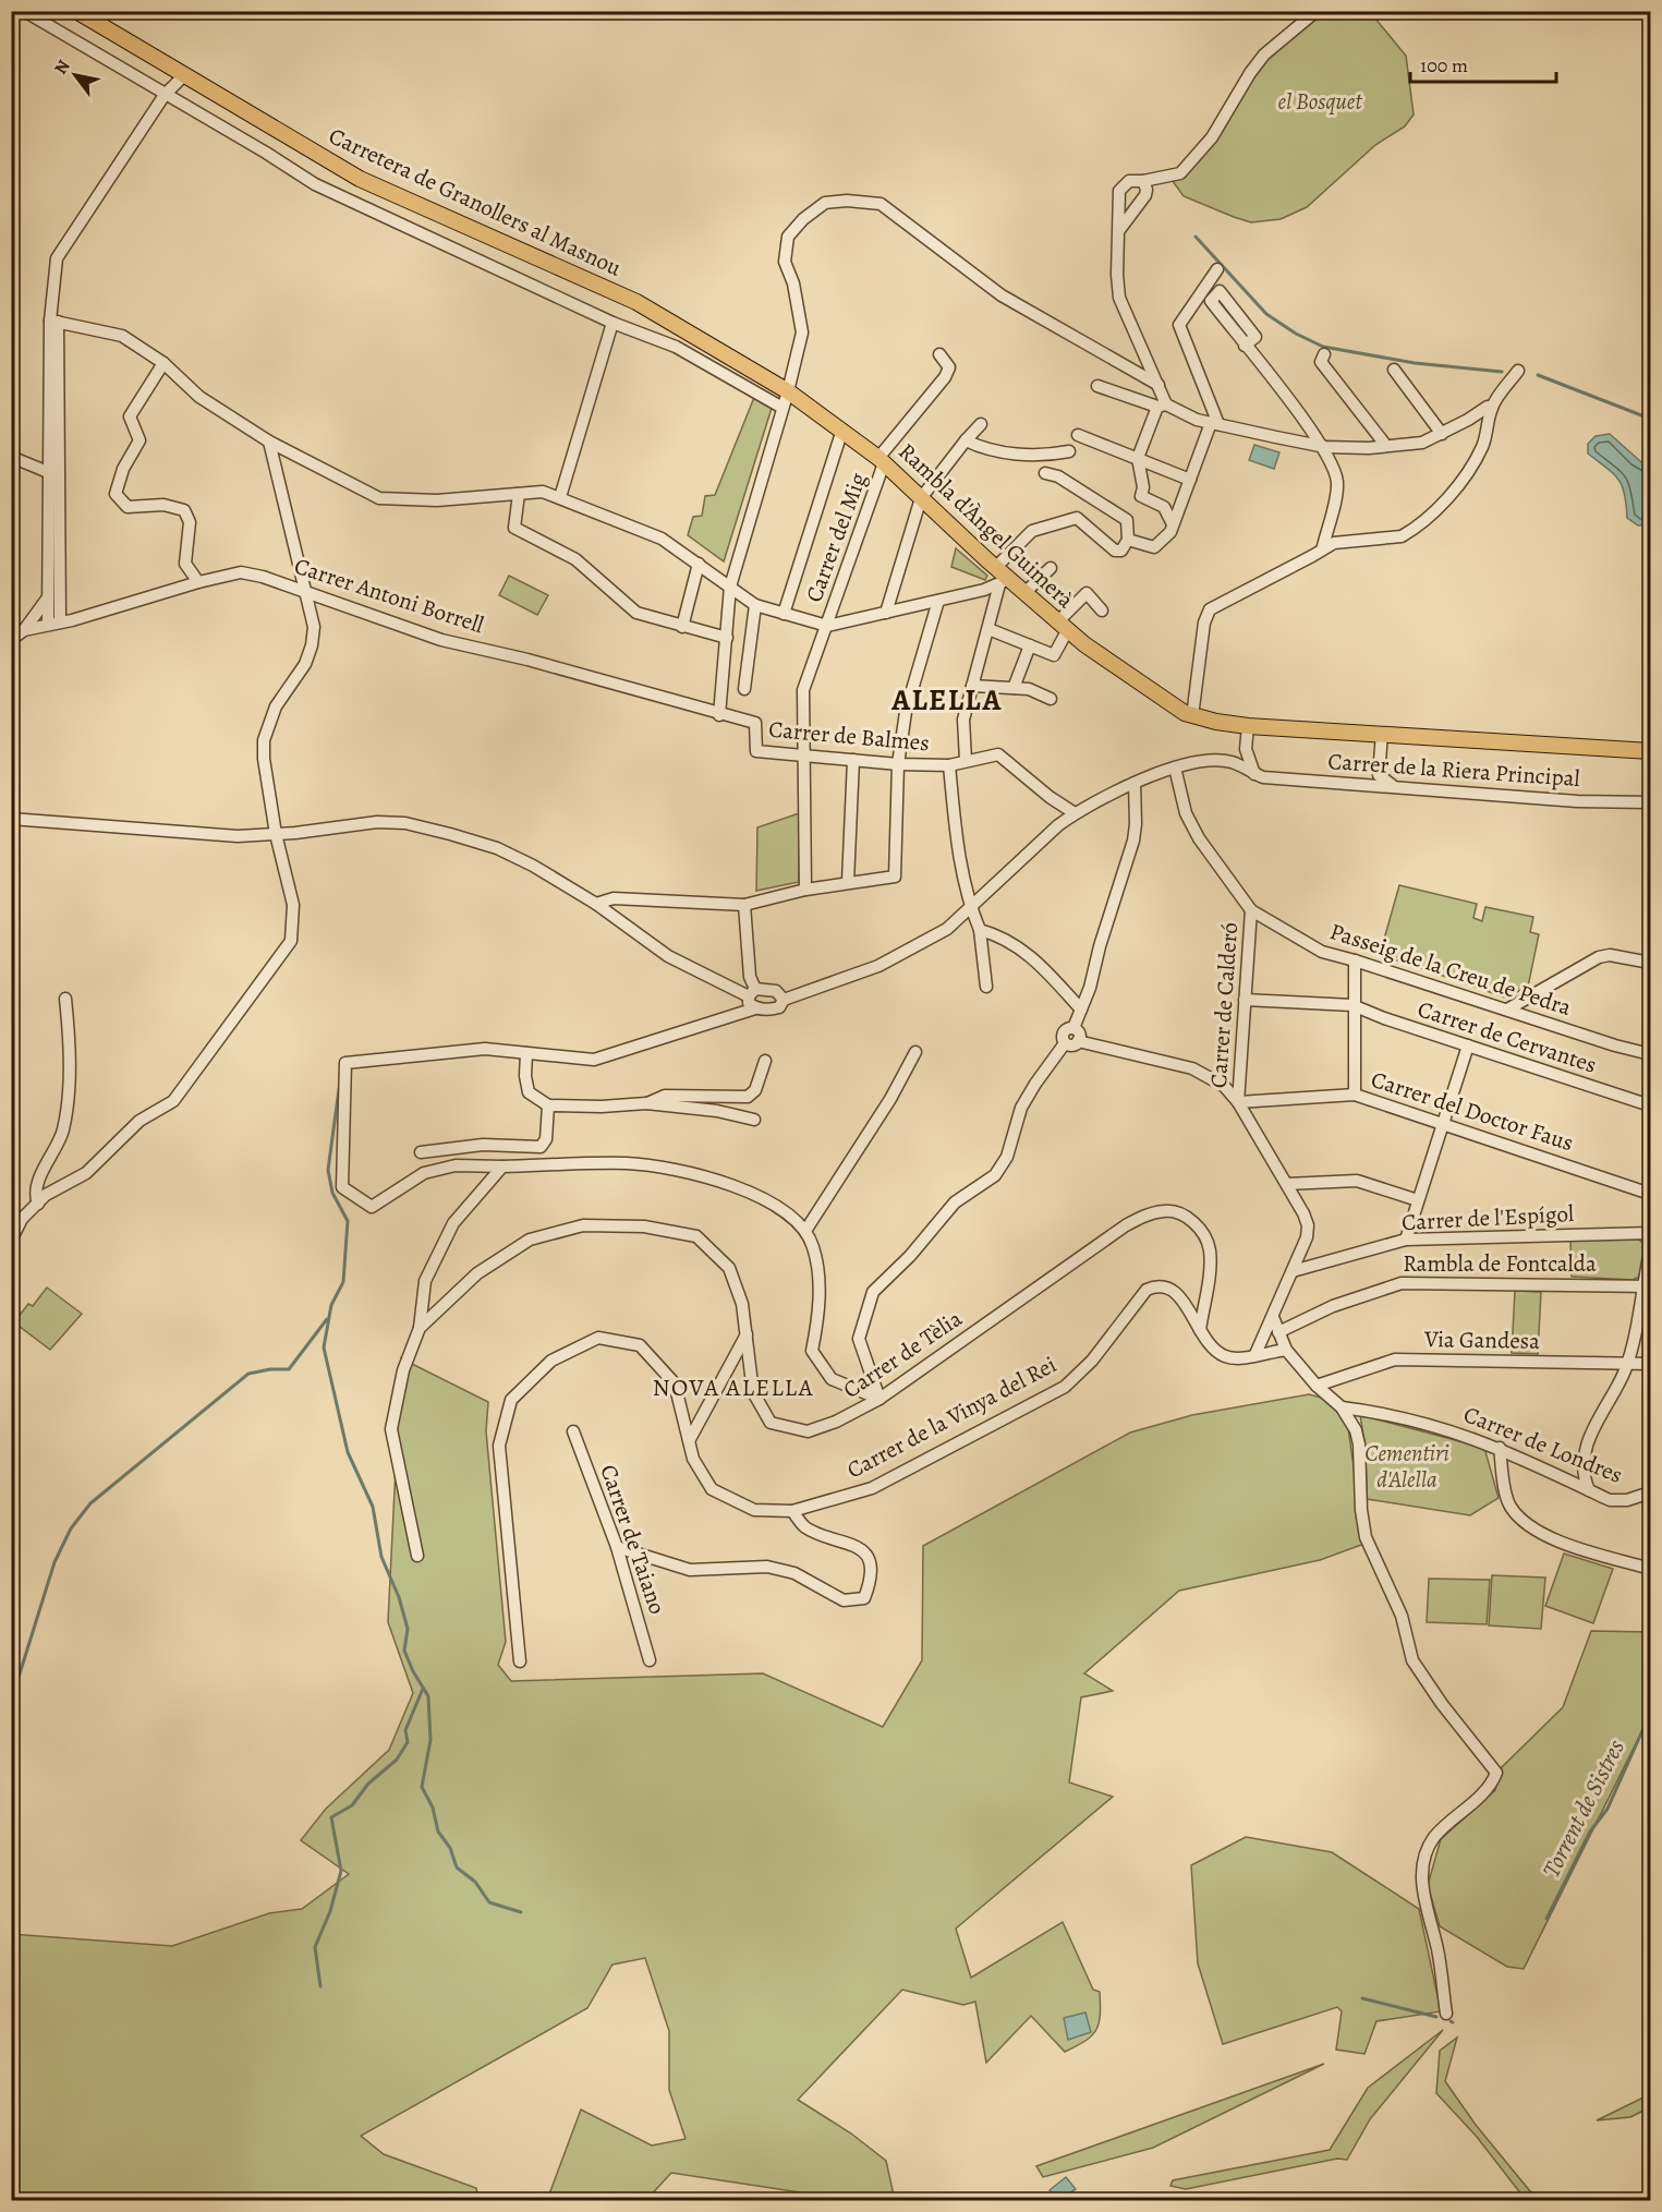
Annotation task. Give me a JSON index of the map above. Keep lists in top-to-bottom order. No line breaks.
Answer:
{"streets":{"main road":["Carretera de Granollers al Masnou","Rambla d'Àngel Guimerà"],"street":["Carrer del Mig","Carrer Antoni Borrell","Carrer de Balmes","Carrer de la Riera Principal","Passeig de la Creu de Pedra","Carrer de Calderó","Carrer de Cervantes","Carrer del Doctor Faus","Carrer de l'Espígol","Rambla de Fontcalda","Via Gandesa","Carrer de Tèlia","Carrer de la Vinya del Rei","Carrer de Londres","Carrer de Taiano"]},"crossings":[["Carretera de Granollers al Masnou","Rambla d'Àngel Guimerà"],["Rambla d'Àngel Guimerà","Carrer del Mig"],["Carrer del Mig","Carrer de Balmes"],["Carrer Antoni Borrell","Carrer de Balmes"],["Passeig de la Creu de Pedra","Carrer de Calderó"],["Carrer de Calderó","Carrer de Cervantes"],["Carrer de Calderó","Carrer del Doctor Faus"],["Carrer de Tèlia","Carrer de la Vinya del Rei"]],"districts":["ALELLA","NOVA ALELLA"],"water":["Torrent de Sistres"],"parks":["el Bosquet","Cementiri d'Alella"],"scale_bar":"100 m","north":"top left"}
